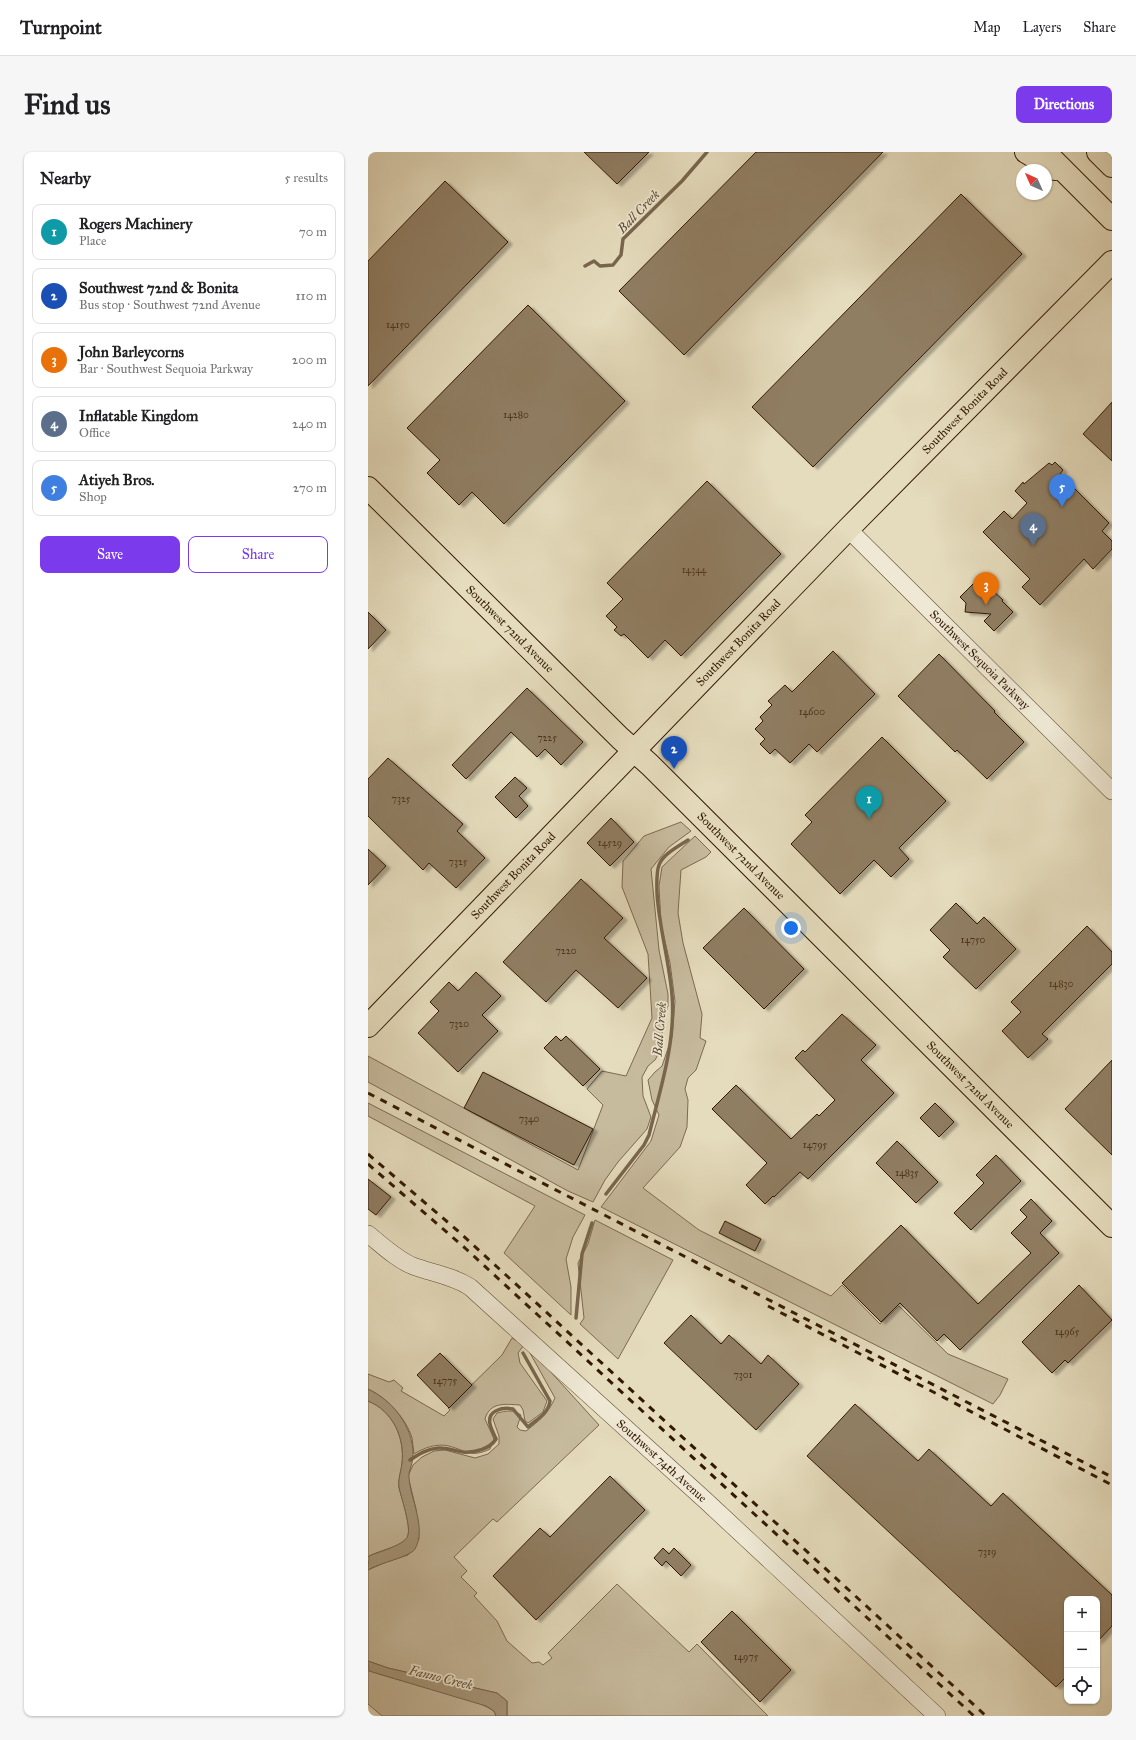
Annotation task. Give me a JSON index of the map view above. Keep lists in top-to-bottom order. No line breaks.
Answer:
{"streets":{"main road":["Southwest Bonita Road","Southwest 72nd Avenue"],"street":["Southwest Sequoia Parkway","Southwest 74th Avenue"]},"crossings":[["Southwest Bonita Road","Southwest 72nd Avenue"],["Southwest Bonita Road","Southwest Sequoia Parkway"]],"water":["Ball Creek","Fanno Creek"],"house_numbers":["14150","14280","14344","14600","7225","7325","14529","7325","14750","7220","14830","7320","7340","14795","14835","14965","7301","14775","7319","14975"],"north":"top left","page":{"header":"Turnpoint","nav":["Map","Layers","Share"],"buttons":["Directions",["Save","Share"]],"title":"Find us","heading":["Nearby","5 results"],"list":[{"mark":"1","name":"Rogers Machinery","note":"Place","value":"70 m"},{"mark":"2","name":"Southwest 72nd & Bonita","note":"Bus stop · Southwest 72nd Avenue","value":"110 m"},{"mark":"3","name":"John Barleycorns","note":"Bar · Southwest Sequoia Parkway","value":"200 m"},{"mark":"4","name":"Inflatable Kingdom","note":"Office","value":"240 m"},{"mark":"5","name":"Atiyeh Bros.","note":"Shop","value":"270 m"}],"pins":["5","4","3","2","1"],"map_buttons":["+","−"]}}
